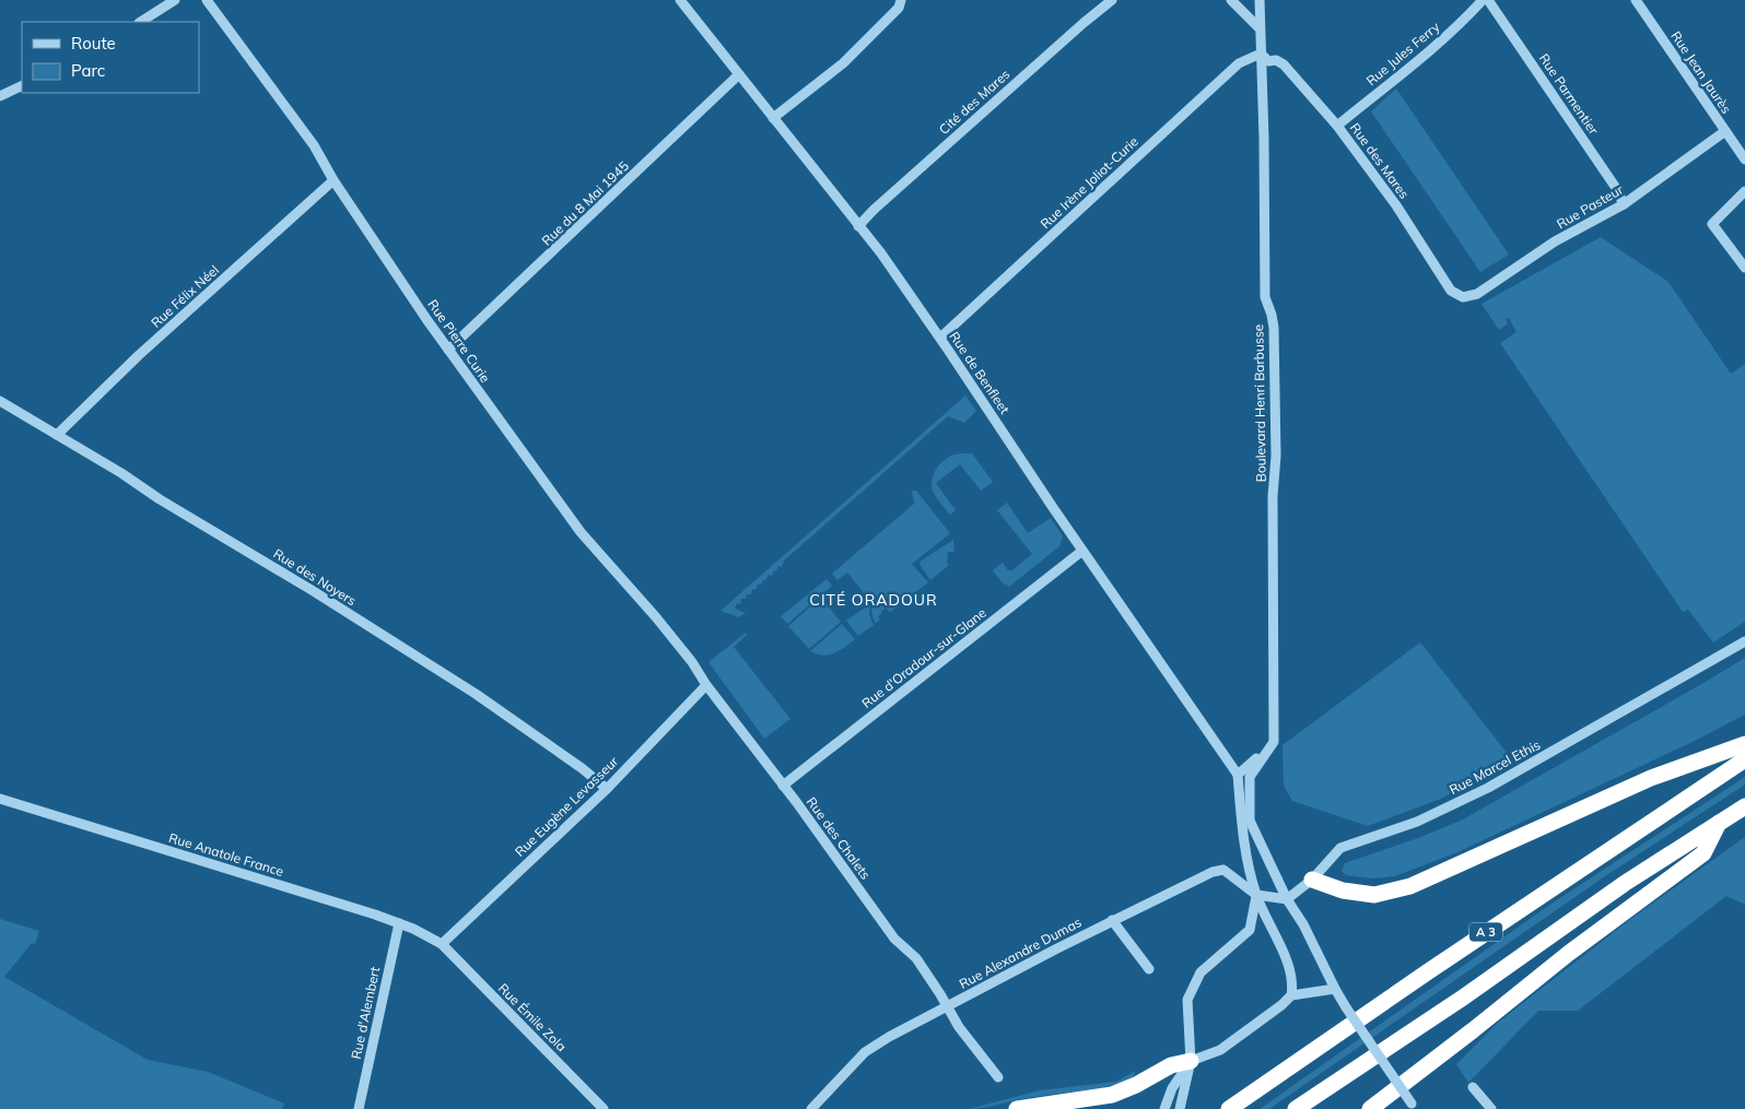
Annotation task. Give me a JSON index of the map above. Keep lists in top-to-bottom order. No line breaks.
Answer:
{"streets":{"highway":["A 3"],"street":["Rue Jules Ferry","Rue Jean Jaurès","Rue Parmentier","Cité des Mares","Rue des Mares","Rue Irène Joliot-Curie","Rue du 8 Mai 1945","Rue Pasteur","Rue Félix Néel","Rue Pierre Curie","Rue de Benfleet","Boulevard Henri Barbusse","Rue des Noyers","Rue d'Oradour-sur-Glane","Rue Marcel Ethis","Rue Eugène Levasseur","Rue des Chalets","Rue Anatole France","Rue Alexandre Dumas","Rue d'Alembert","Rue Émile Zola"]},"crossings":[["Rue Jules Ferry","Rue des Mares"],["Rue Jean Jaurès","Rue Pasteur"],["Rue Parmentier","Rue Pasteur"],["Cité des Mares","Rue de Benfleet"],["Rue des Mares","Rue Irène Joliot-Curie"],["Rue des Mares","Rue Pasteur"],["Rue des Mares","Boulevard Henri Barbusse"],["Rue Irène Joliot-Curie","Rue de Benfleet"],["Rue Irène Joliot-Curie","Boulevard Henri Barbusse"],["Rue du 8 Mai 1945","Rue Pierre Curie"],["Rue du 8 Mai 1945","Rue de Benfleet"],["Rue Félix Néel","Rue Pierre Curie"],["Rue Félix Néel","Rue des Noyers"],["Rue Pierre Curie","Rue Eugène Levasseur"],["Rue Pierre Curie","Rue des Chalets"],["Rue de Benfleet","Rue d'Oradour-sur-Glane"],["Rue des Noyers","Rue Eugène Levasseur"],["Rue d'Oradour-sur-Glane","Rue des Chalets"],["Rue Eugène Levasseur","Rue des Chalets"],["Rue Eugène Levasseur","Rue Anatole France"],["Rue Eugène Levasseur","Rue Émile Zola"],["Rue des Chalets","Rue Alexandre Dumas"],["Rue Anatole France","Rue d'Alembert"],["Rue Anatole France","Rue Émile Zola"]],"districts":["CITÉ ORADOUR"],"legend":["Route","Parc"]}
